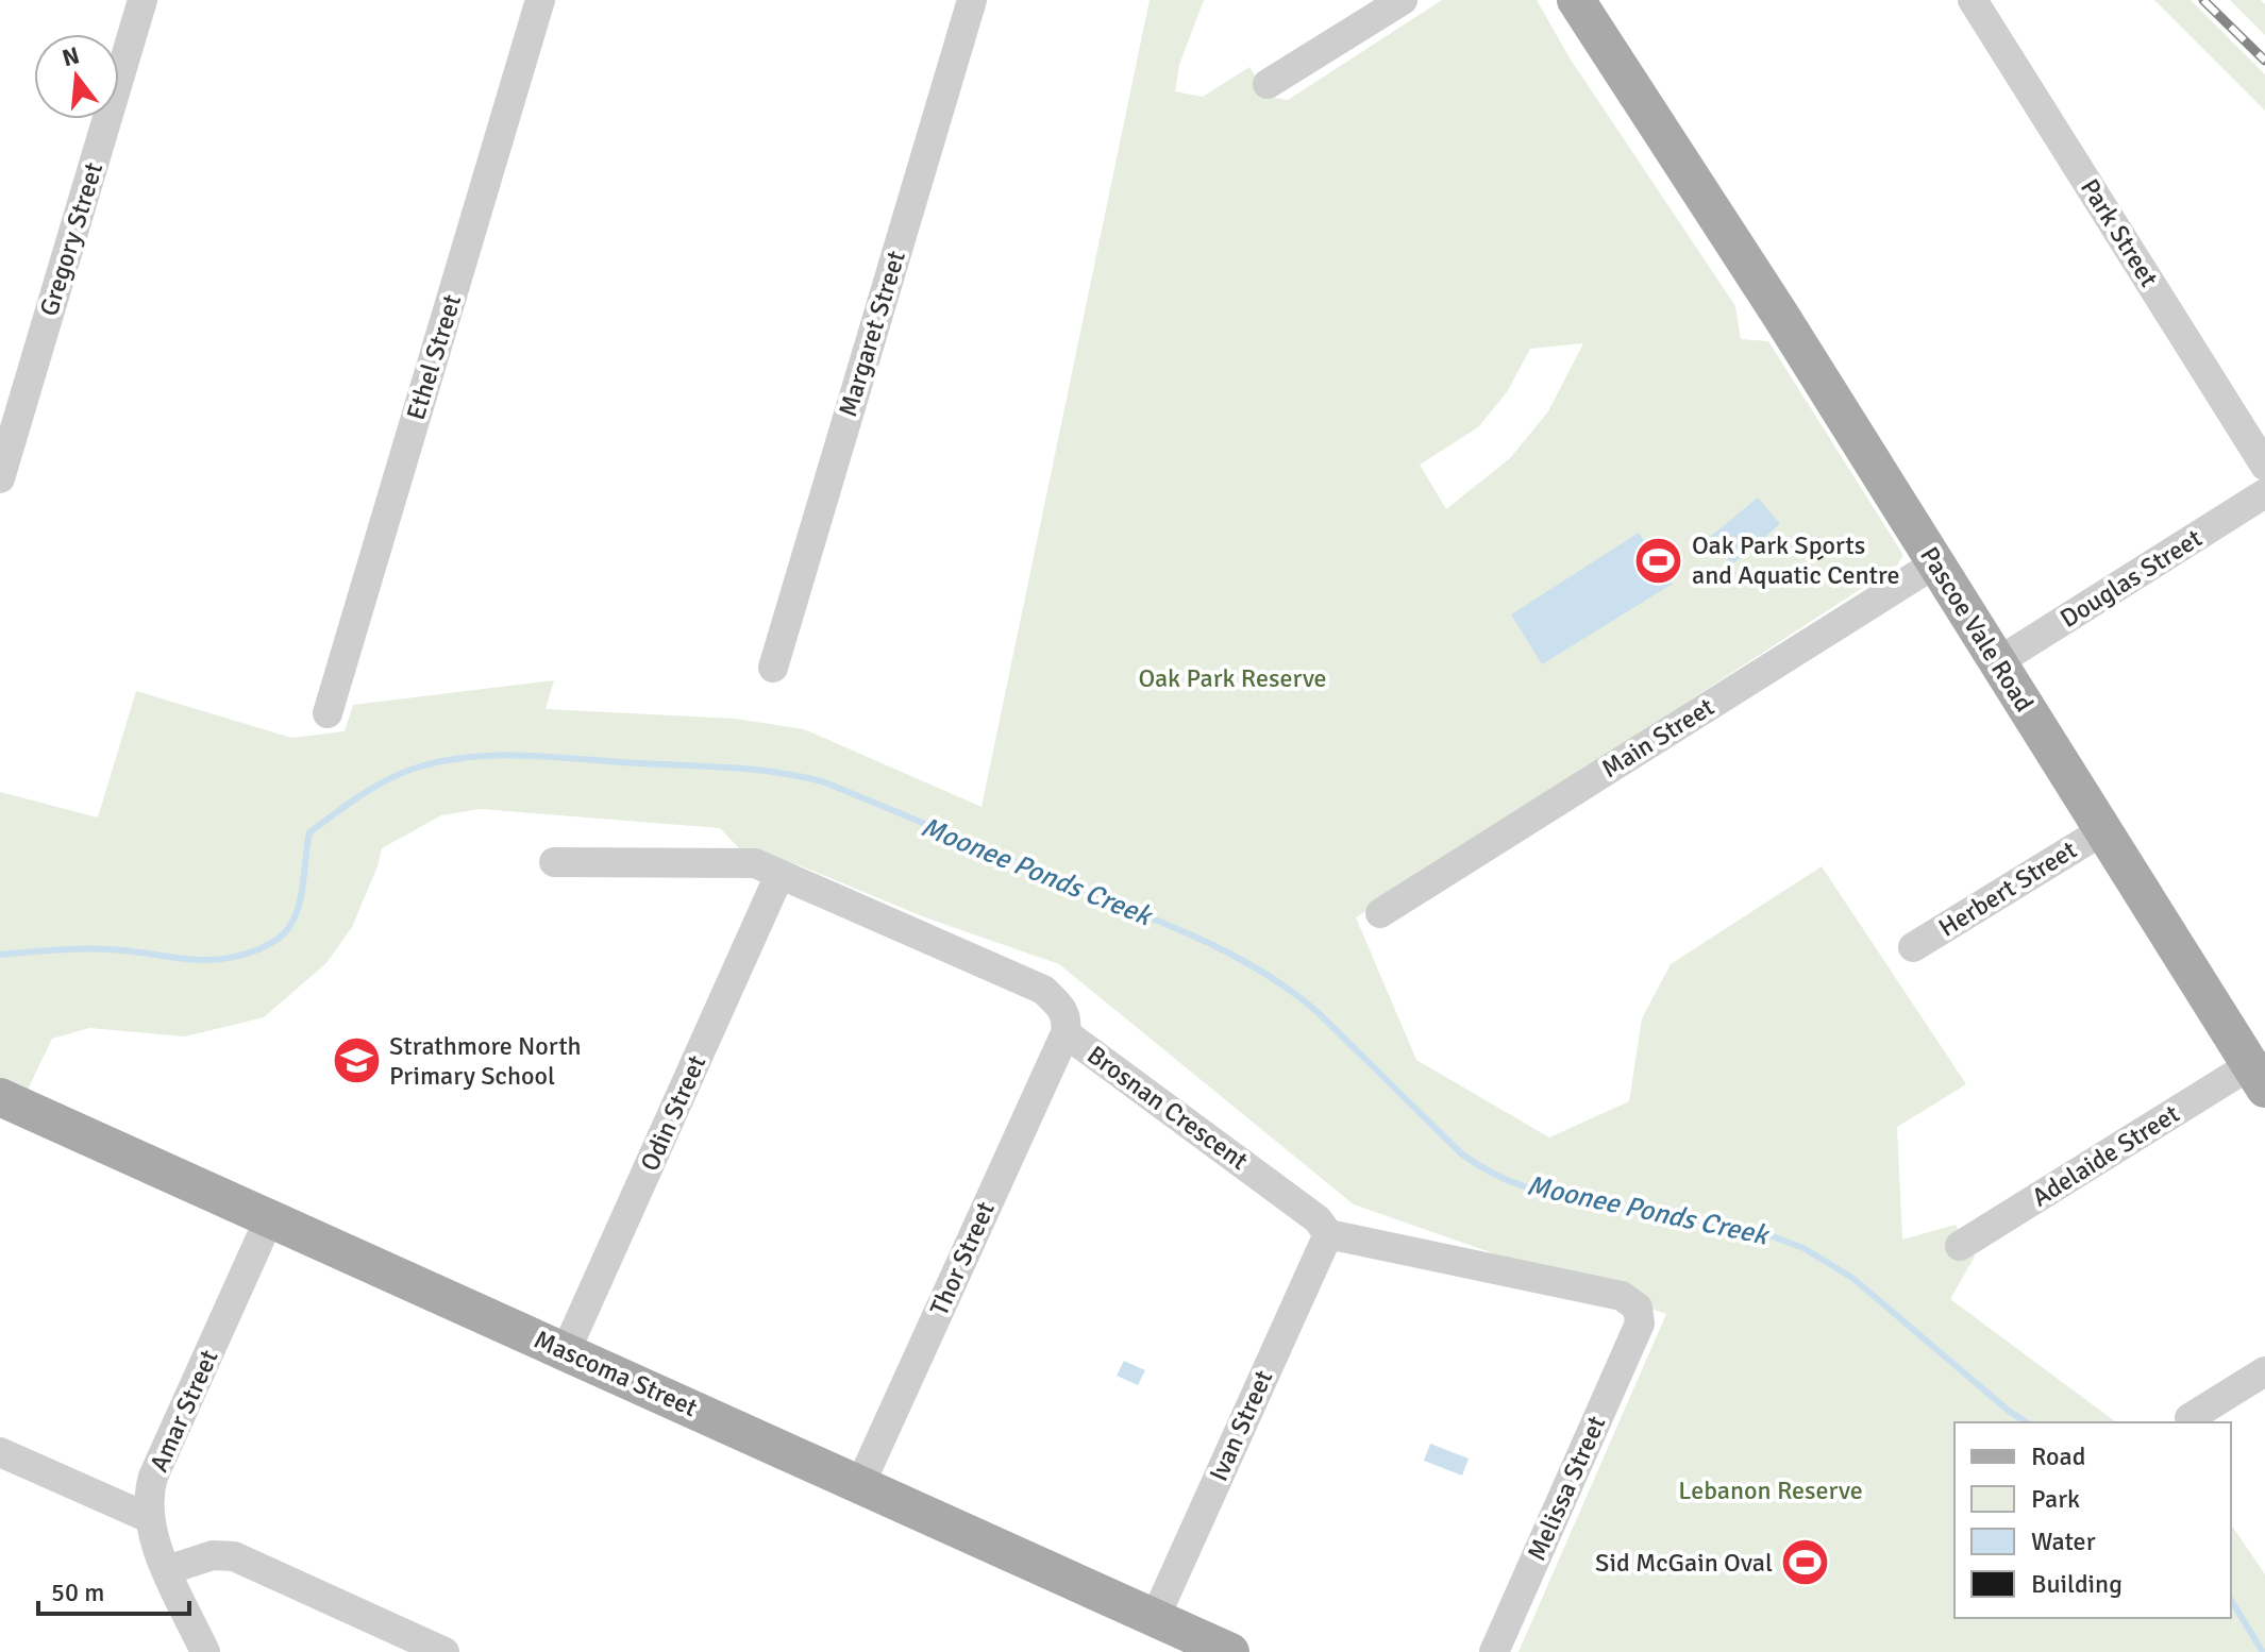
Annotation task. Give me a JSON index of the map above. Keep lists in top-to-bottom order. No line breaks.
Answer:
{"streets":{"main road":["Pascoe Vale Road","Mascoma Street"],"street":["Park Street","Gregory Street","Margaret Street","Ethel Street","Douglas Street","Main Street","Herbert Street","Brosnan Crescent","Odin Street","Adelaide Street","Thor Street","Amar Street","Ivan Street","Melissa Street"]},"crossings":[["Douglas Street","Pascoe Vale Road"],["Pascoe Vale Road","Main Street"],["Pascoe Vale Road","Herbert Street"],["Pascoe Vale Road","Adelaide Street"],["Brosnan Crescent","Odin Street"],["Brosnan Crescent","Thor Street"],["Brosnan Crescent","Ivan Street"],["Brosnan Crescent","Melissa Street"],["Odin Street","Mascoma Street"],["Thor Street","Mascoma Street"],["Mascoma Street","Amar Street"],["Mascoma Street","Ivan Street"],["Ivan Street","Melissa Street"]],"water":["Moonee Ponds Creek"],"parks":["Oak Park Reserve","Lebanon Reserve"],"places":{"sports":["Oak Park Sports and Aquatic Centre","Sid McGain Oval"],"school or university":["Strathmore North Primary School"]},"legend":["Road","Park","Water","Building"],"scale_bar":"50 m","north":"top"}
